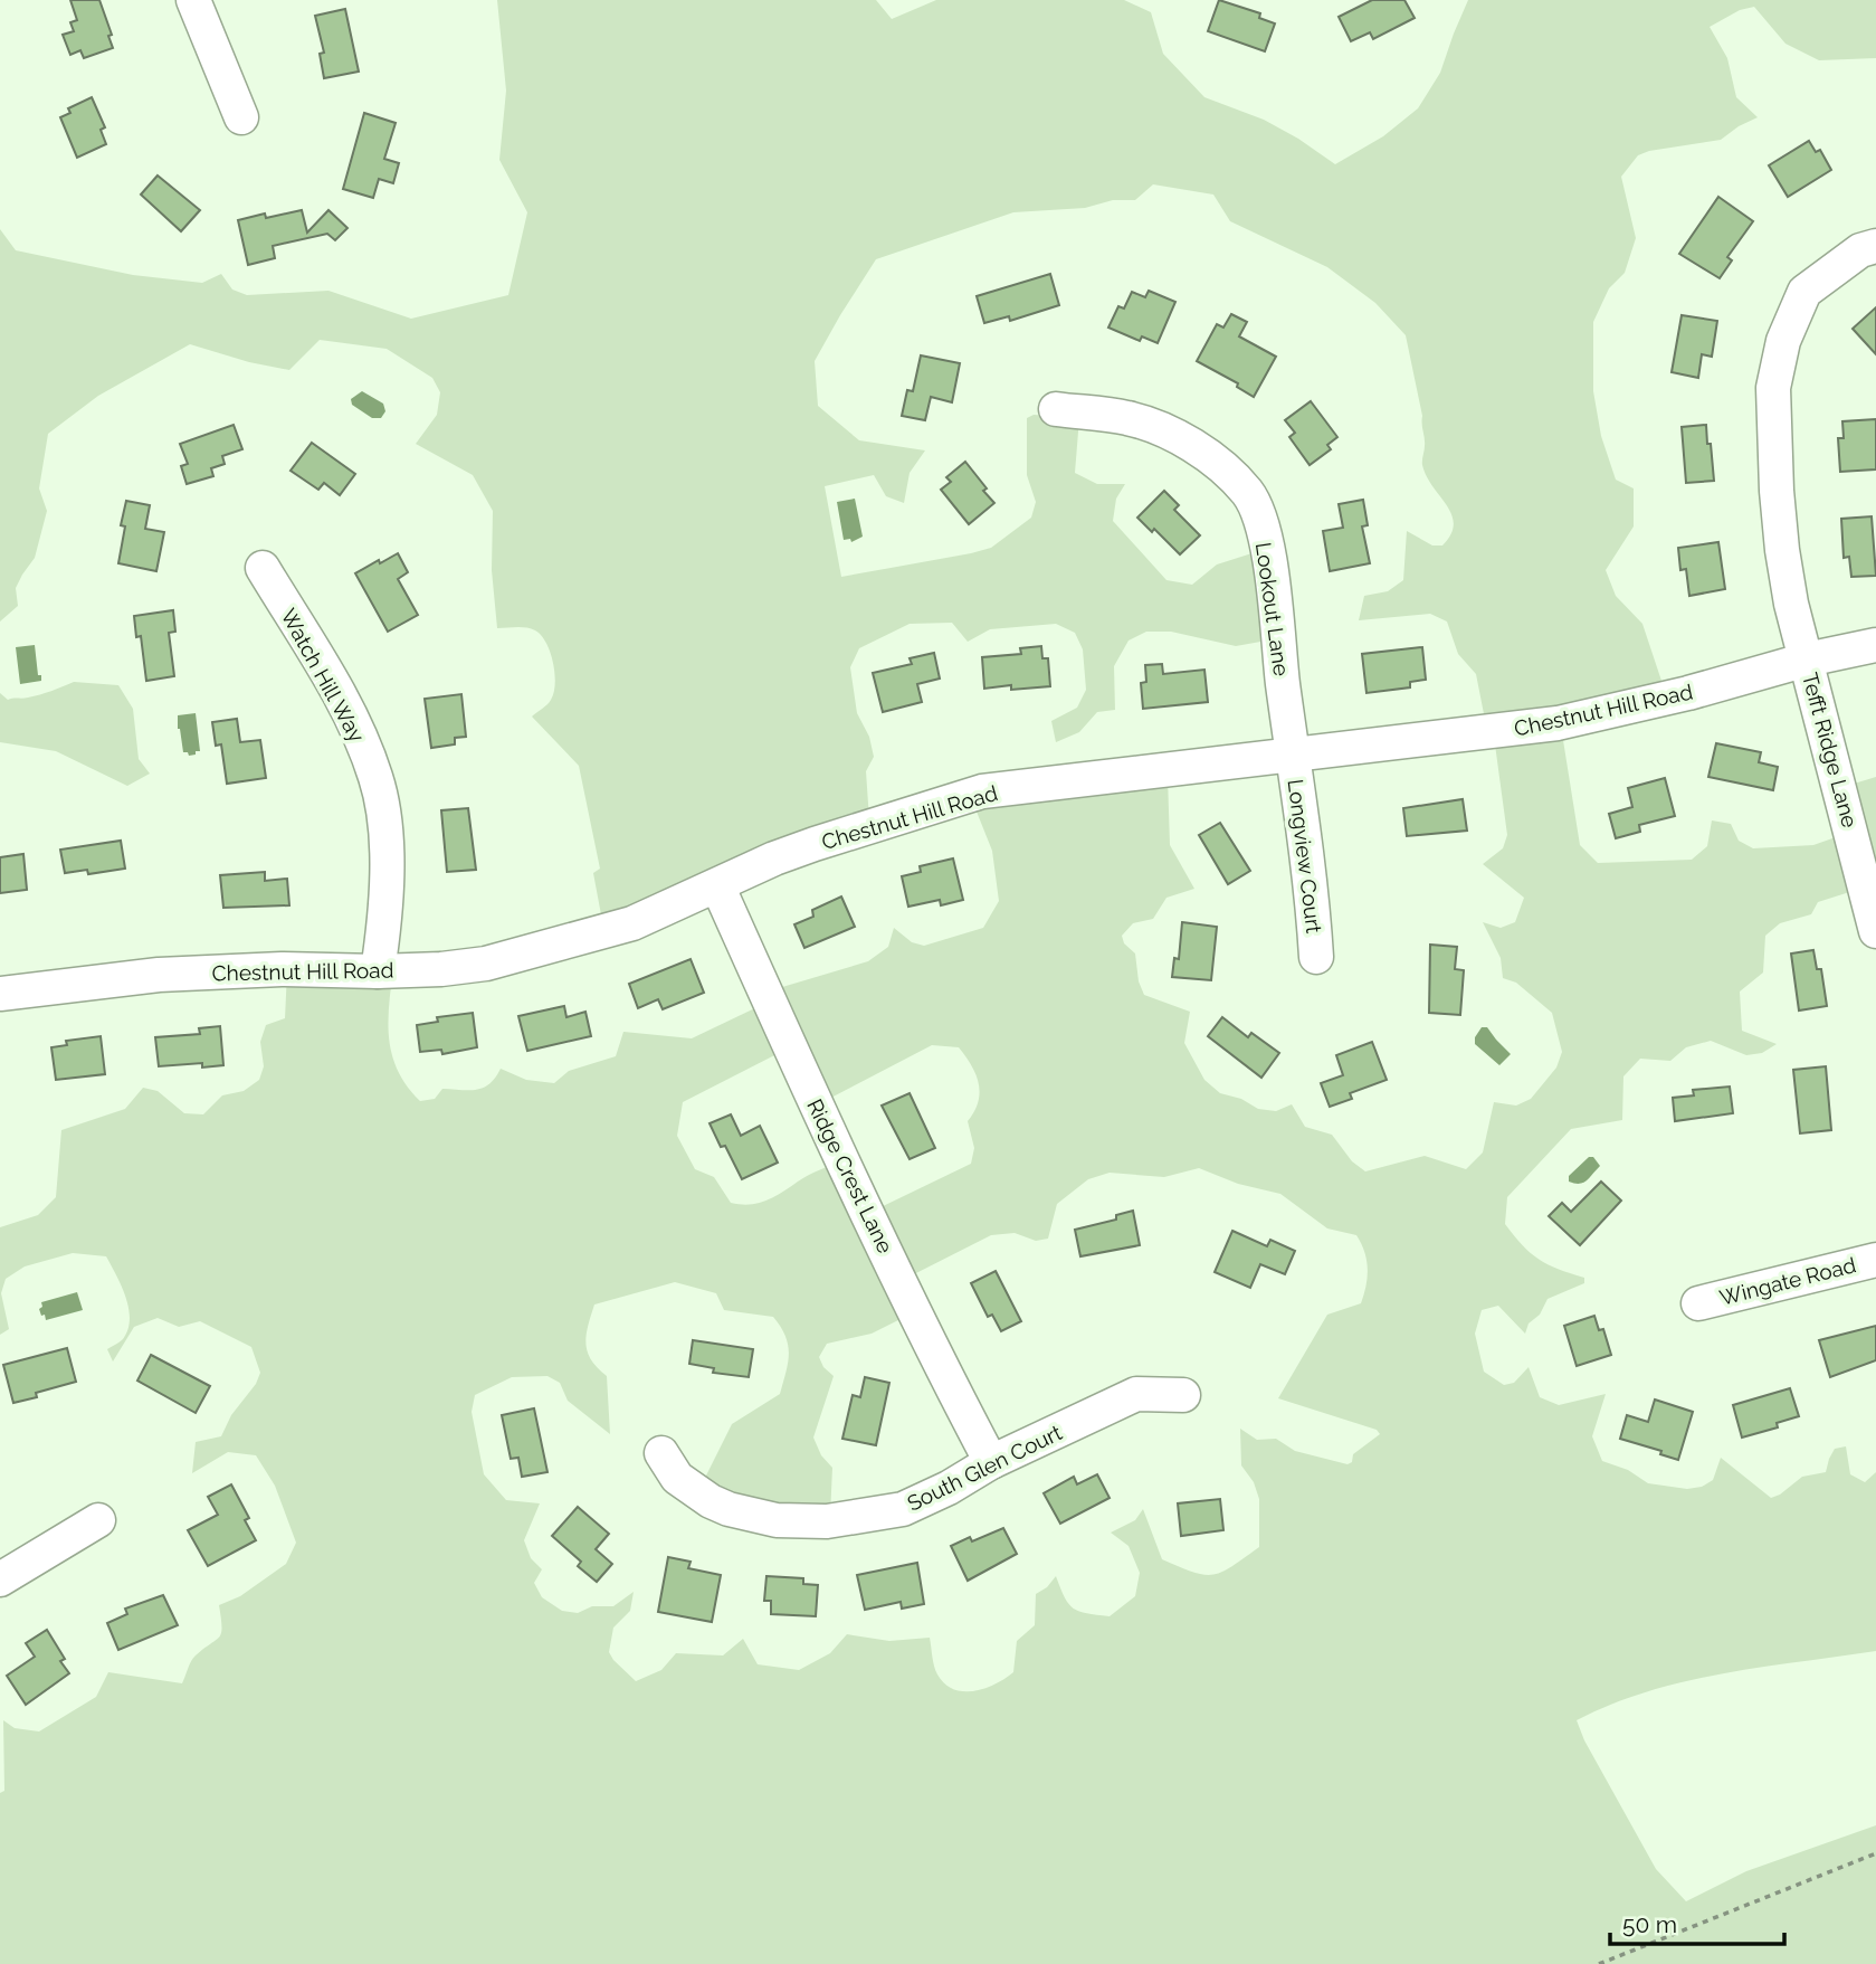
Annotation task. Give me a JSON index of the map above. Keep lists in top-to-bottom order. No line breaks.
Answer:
{"streets":{"street":["Lookout Lane","Watch Hill Way","Chestnut Hill Road","Tefft Ridge Lane","Longview Court","Ridge Crest Lane","Wingate Road","South Glen Court"]},"crossings":[["Lookout Lane","Chestnut Hill Road"],["Lookout Lane","Longview Court"],["Watch Hill Way","Chestnut Hill Road"],["Chestnut Hill Road","Tefft Ridge Lane"],["Chestnut Hill Road","Longview Court"],["Chestnut Hill Road","Ridge Crest Lane"],["Ridge Crest Lane","South Glen Court"]],"scale_bar":"50 m"}
